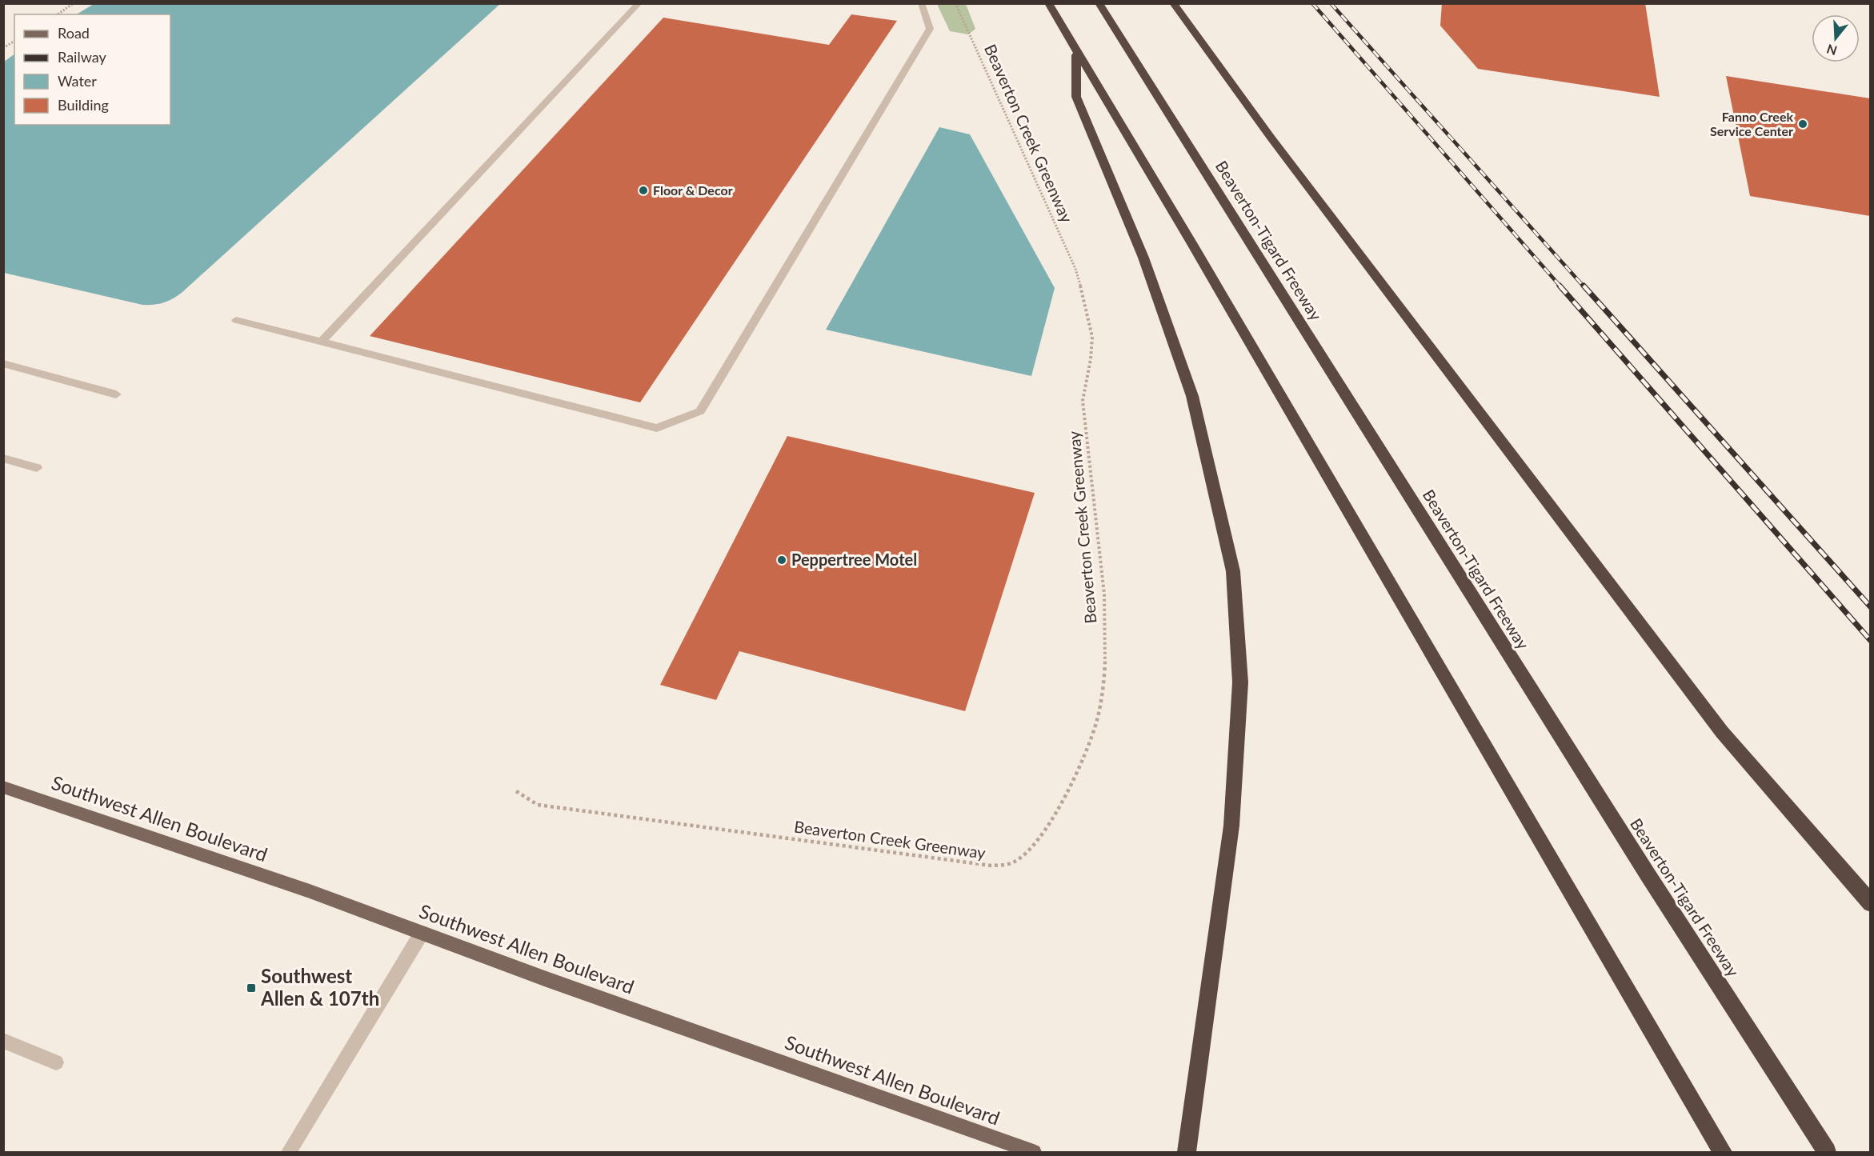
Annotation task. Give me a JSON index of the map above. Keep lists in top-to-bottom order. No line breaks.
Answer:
{"streets":{"highway":["Beaverton-Tigard Freeway"],"main road":["Southwest Allen Boulevard"],"path":["Beaverton Creek Greenway"]},"places":{"other":["Fanno Creek Service Center","Floor & Decor","Peppertree Motel"],"transit":["Southwest Allen & 107th"]},"legend":["Road","Railway","Water","Building"],"north":"bottom"}
